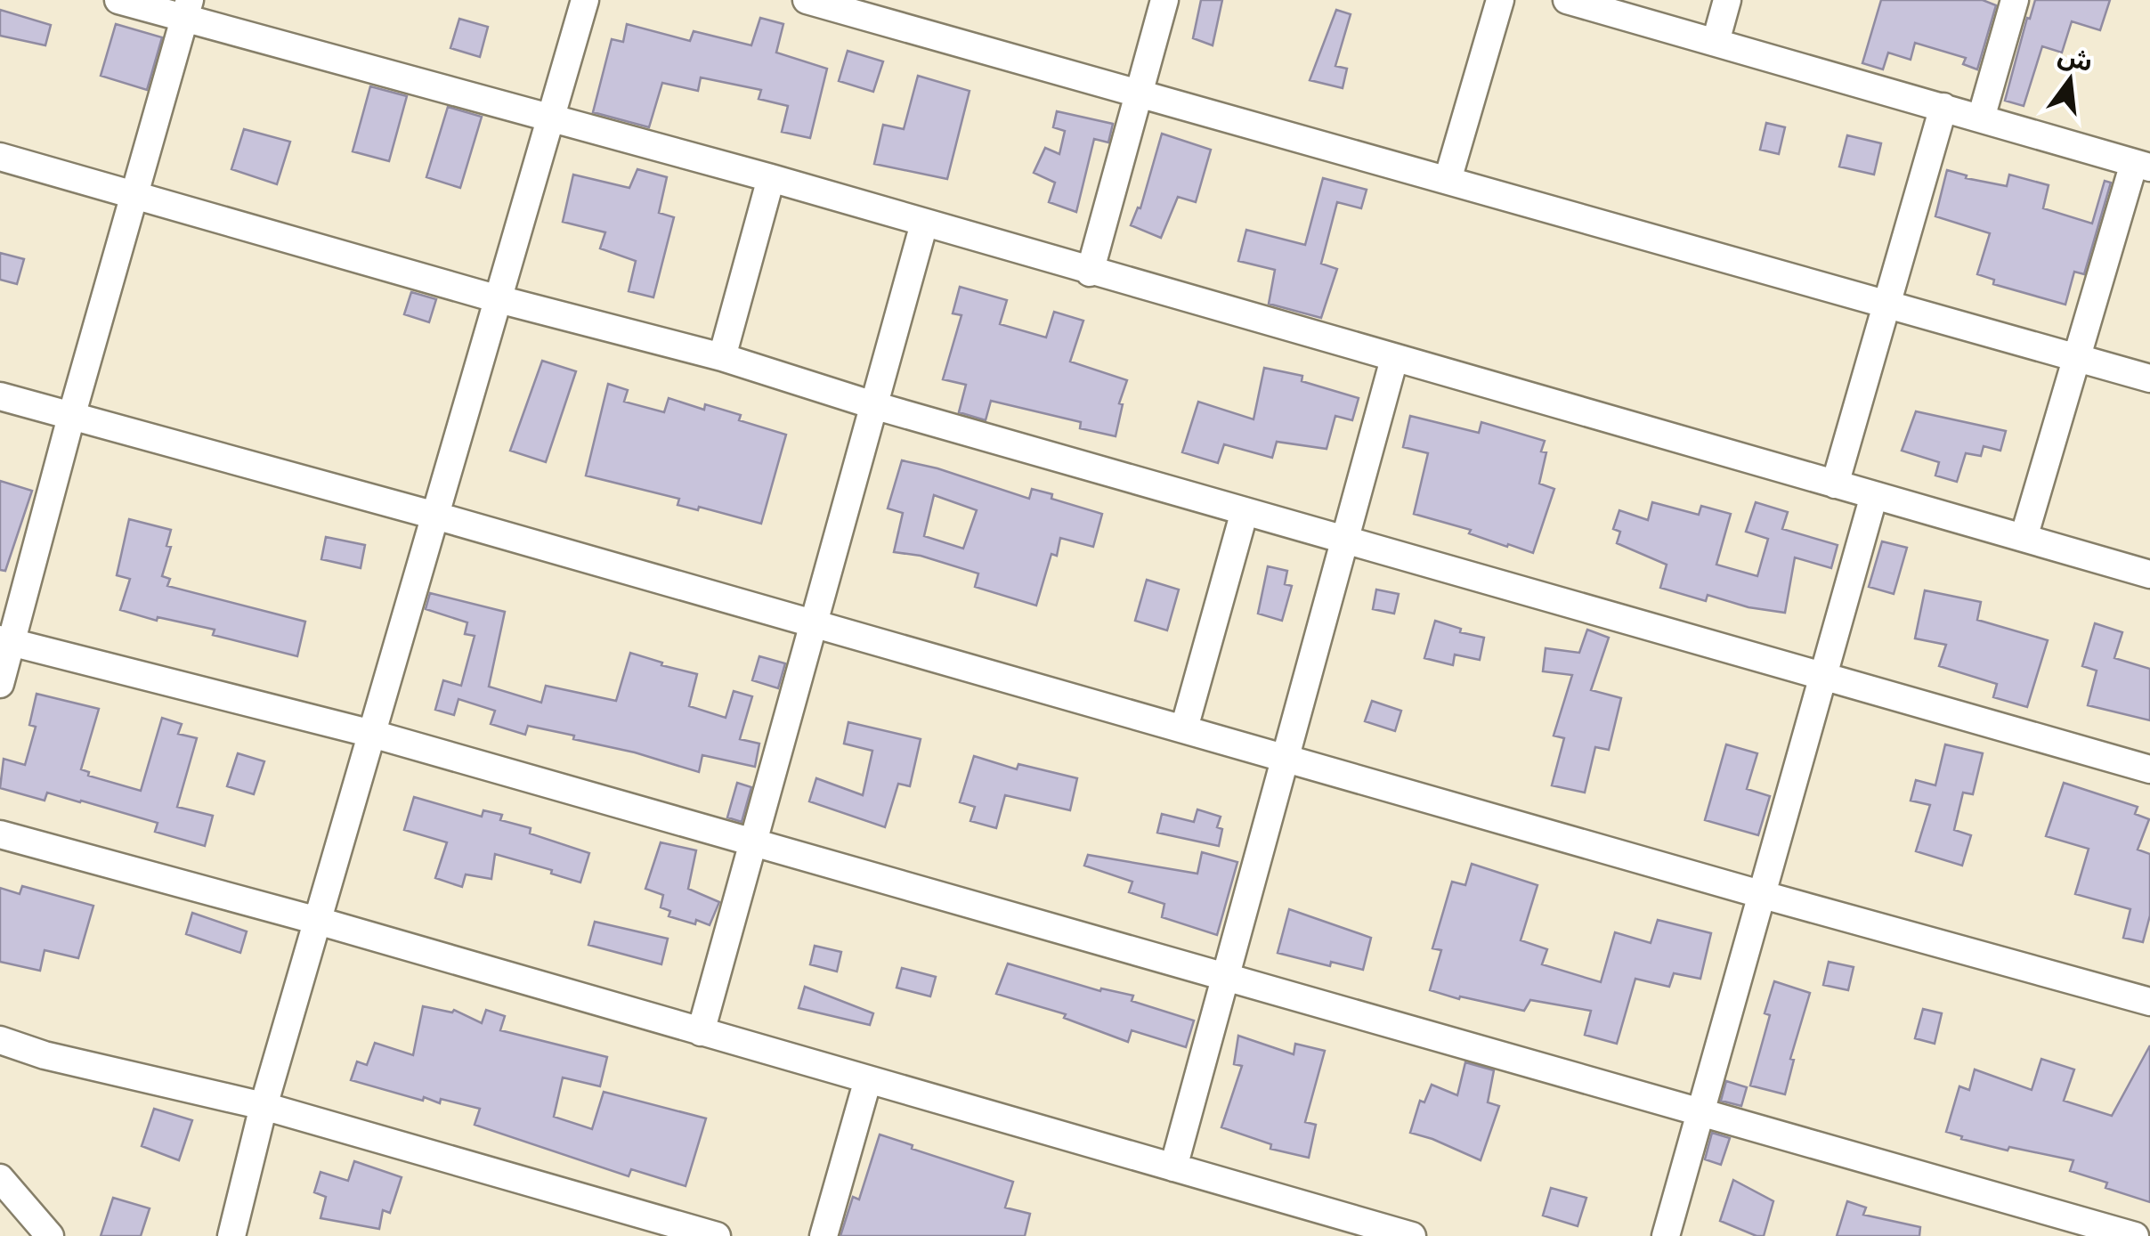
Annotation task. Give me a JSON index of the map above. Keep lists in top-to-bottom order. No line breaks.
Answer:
{"north":"top"}
